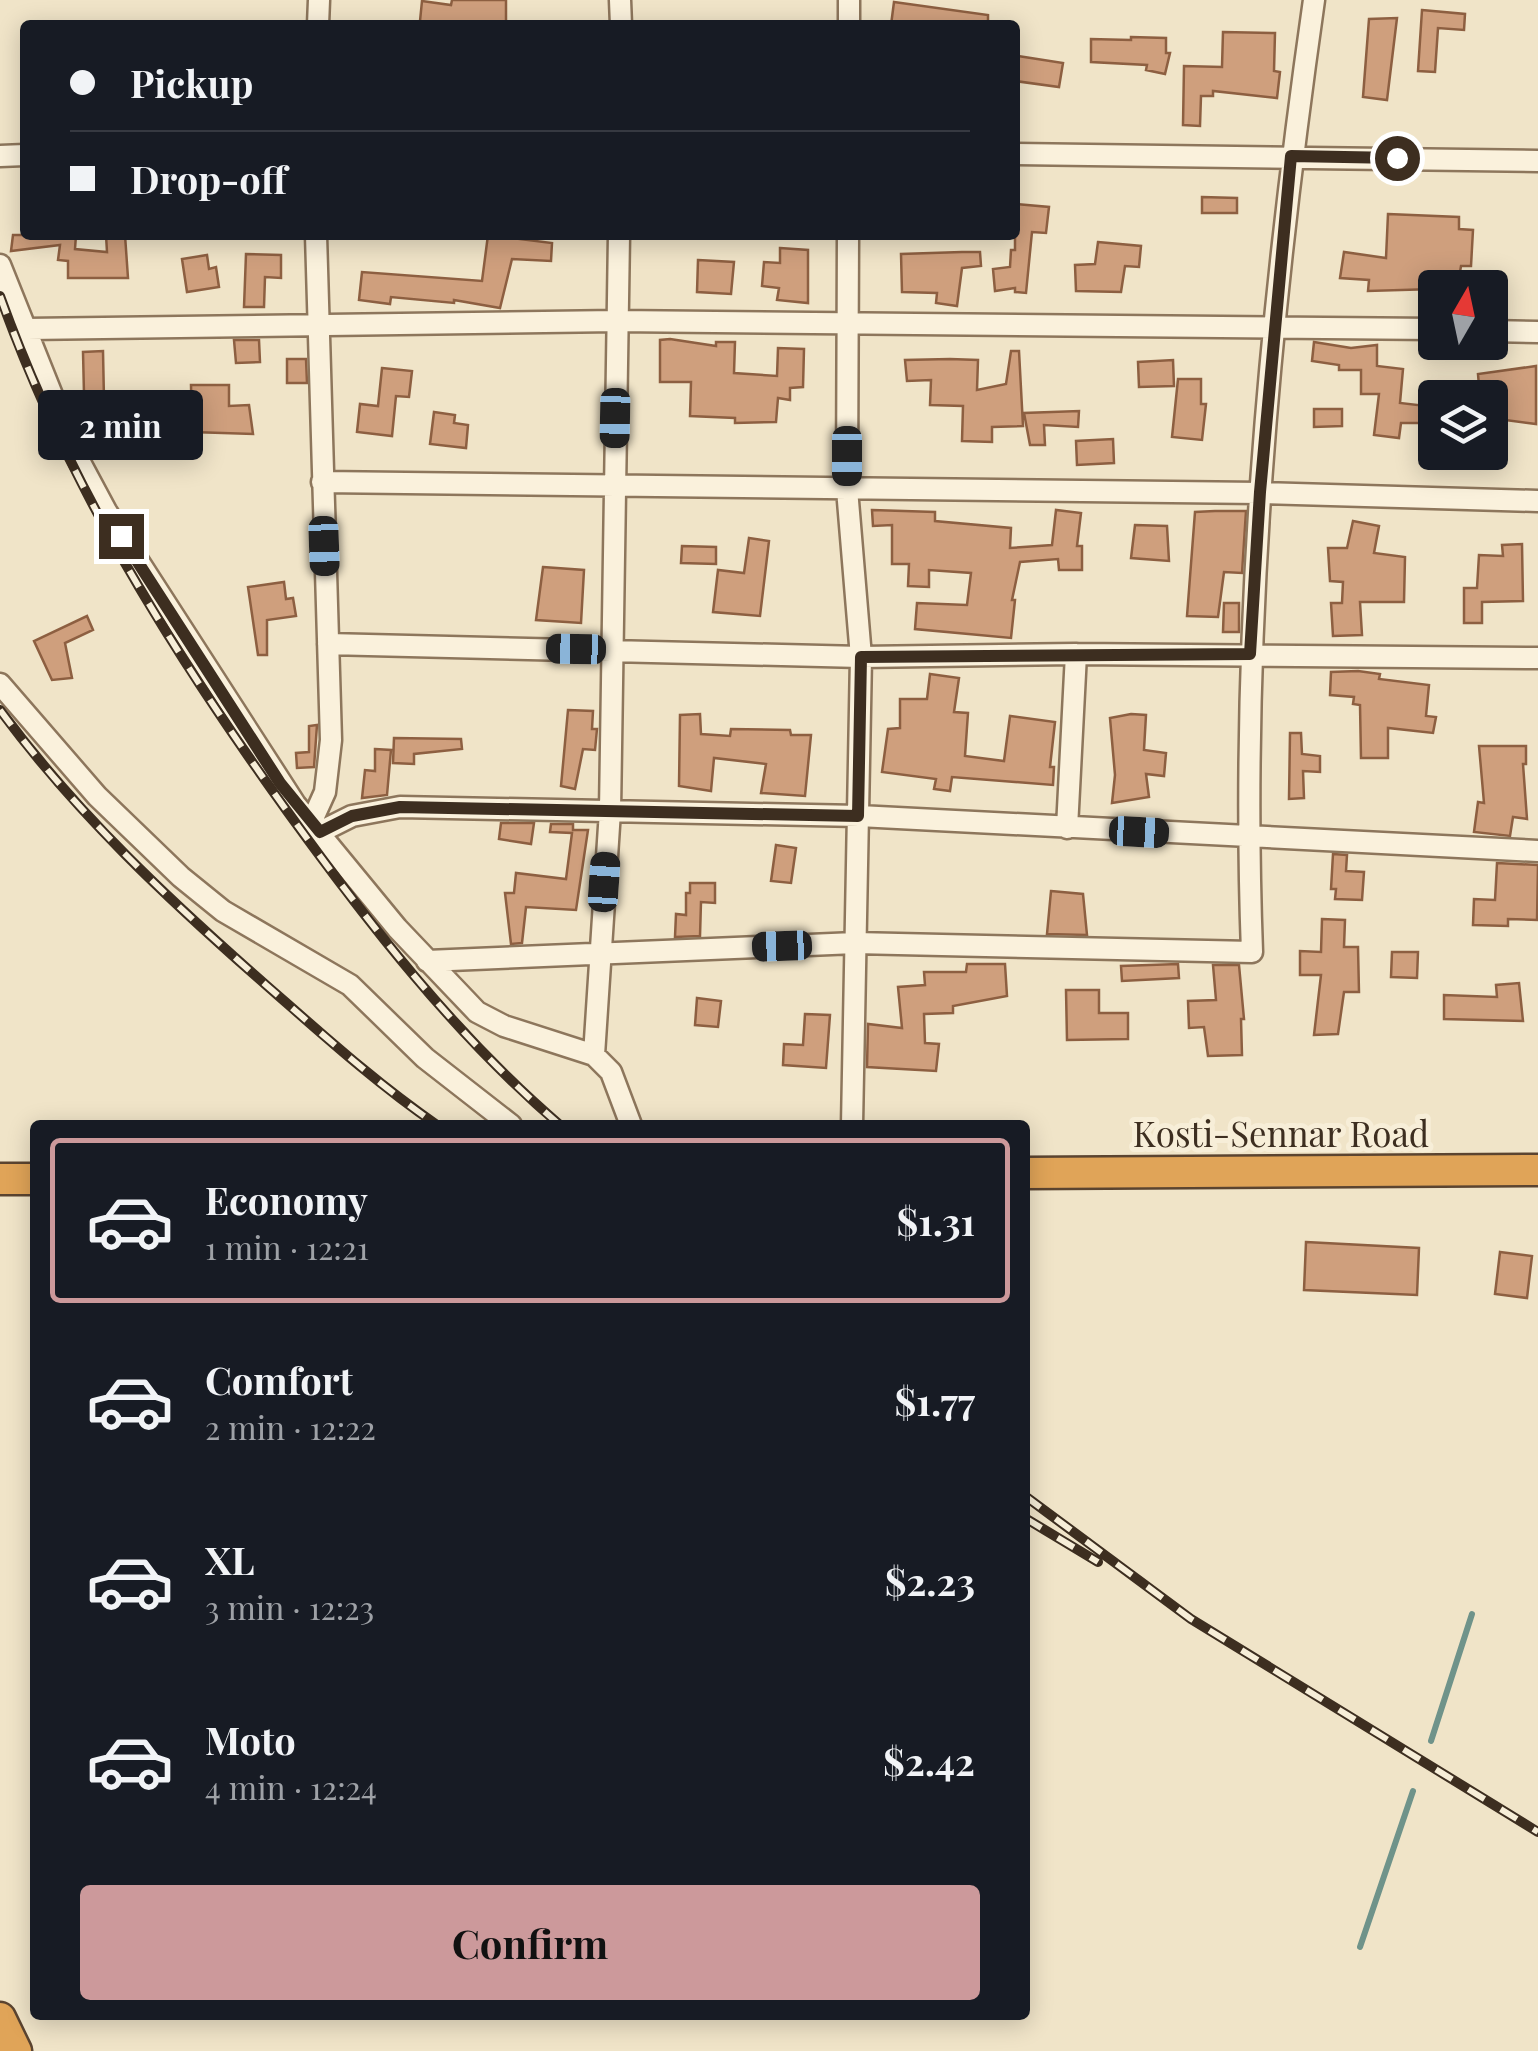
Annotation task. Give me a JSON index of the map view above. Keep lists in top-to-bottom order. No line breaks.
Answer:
{"streets":{"highway":["Kosti-Sennar Road"]},"north":"top","page":{"banner":["Pickup","Drop-off"],"bubble":"2 min","list":[{"name":"Economy","note":"1 min · 12:21","value":"$1.31"},{"name":"Comfort","note":"2 min · 12:22","value":"$1.77"},{"name":"XL","note":"3 min · 12:23","value":"$2.23"},{"name":"Moto","note":"4 min · 12:24","value":"$2.42"}],"buttons":"Confirm"}}
